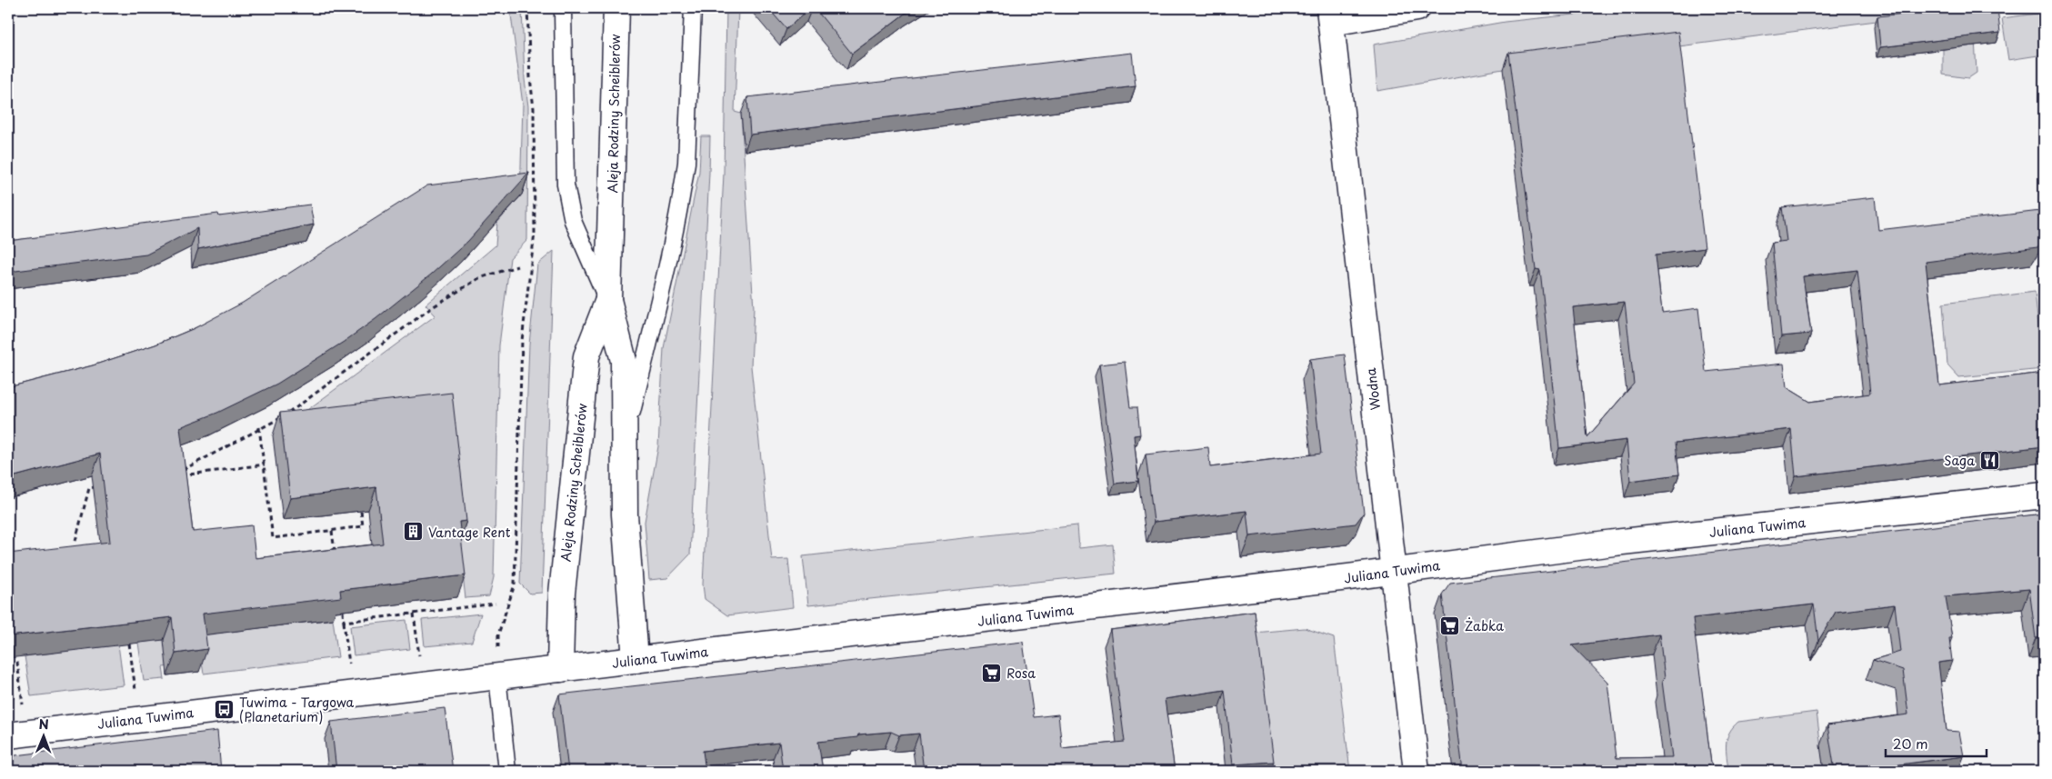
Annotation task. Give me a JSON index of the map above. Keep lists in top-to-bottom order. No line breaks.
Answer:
{"streets":{"street":["Aleja Rodziny Scheiblerów","Wodna","Juliana Tuwima"]},"crossings":[["Aleja Rodziny Scheiblerów","Juliana Tuwima"],["Wodna","Juliana Tuwima"]],"places":{"restaurant":["Saga"],"building":["Vantage Rent"],"supermarket":["Żabka","Rosa"],"bus stop":["Tuwima - Targowa (Planetarium)"]},"scale_bar":"20 m","north":"top"}
